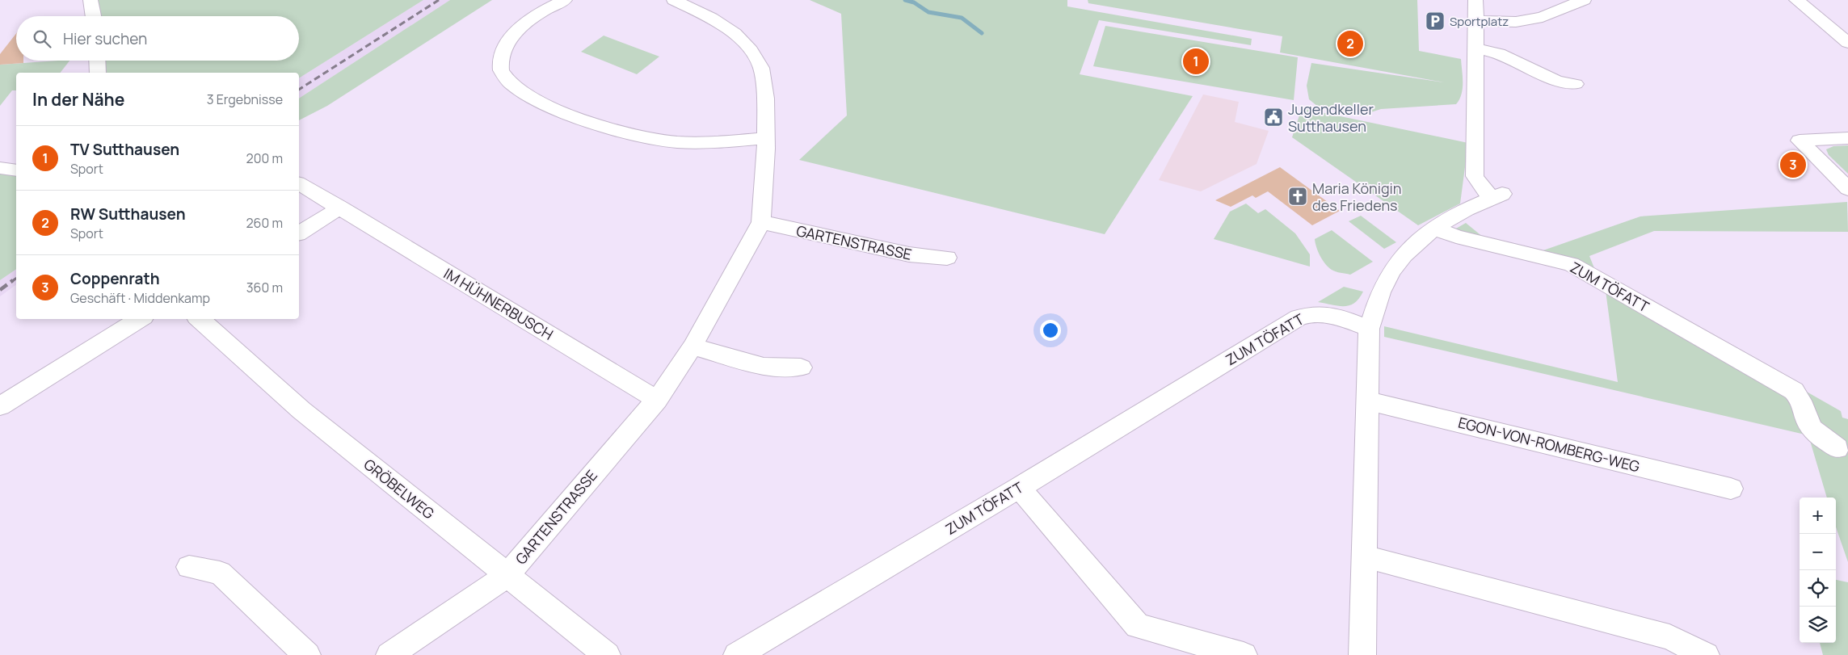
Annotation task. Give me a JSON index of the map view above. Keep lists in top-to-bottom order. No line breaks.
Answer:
{"streets":{"street":["GARTENSTRASSE","ZUM TÖFATT","IM HÜHNERBUSCH","EGON-VON-ROMBERG-WEG","GRÖBELWEG"]},"crossings":[["GARTENSTRASSE","IM HÜHNERBUSCH"],["GARTENSTRASSE","GRÖBELWEG"]],"places":{"parking":["Sportplatz"],"public building":["Jugendkeller Sutthausen"],"church":["Maria Königin des Friedens"]},"page":{"search":"Hier suchen","pins":["2","1","3"],"heading":["In der Nähe","3 Ergebnisse"],"list":[{"mark":"1","name":"TV Sutthausen","note":"Sport","value":"200 m"},{"mark":"2","name":"RW Sutthausen","note":"Sport","value":"260 m"},{"mark":"3","name":"Coppenrath","note":"Geschäft · Middenkamp","value":"360 m"}],"map_buttons":["+","−"]}}
